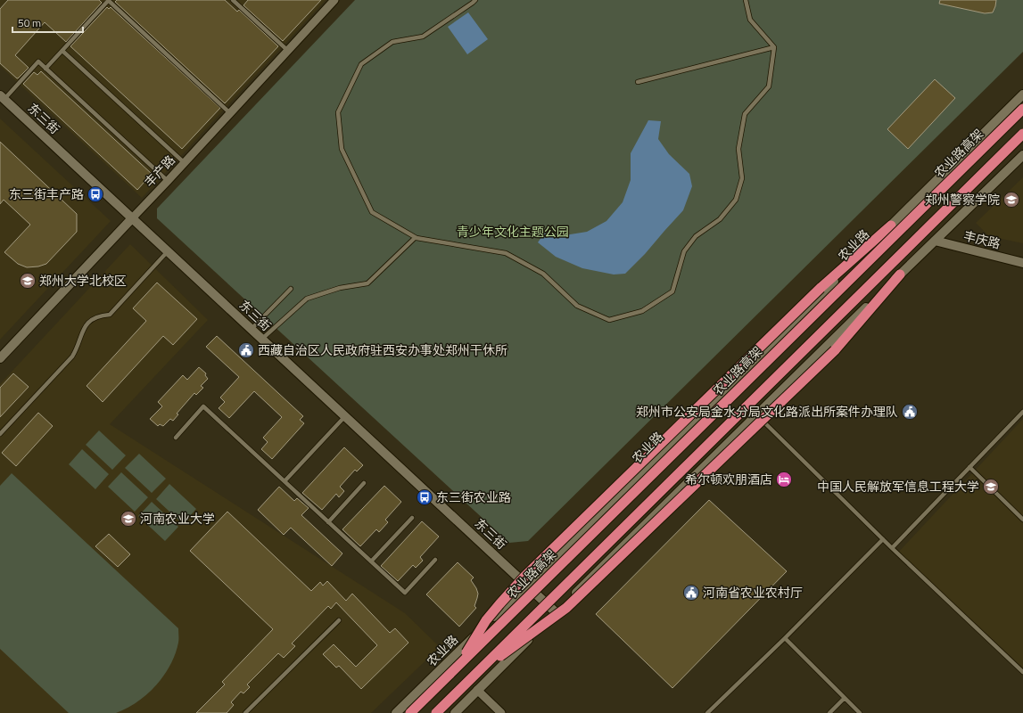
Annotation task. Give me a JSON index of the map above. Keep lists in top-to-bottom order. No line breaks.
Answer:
{"streets":{"highway":["农业路高架"],"street":["东三街","丰产路","丰庆路","农业路"]},"crossings":[["东三街","丰产路"],["东三街","农业路"]],"parks":["青少年文化主题公园"],"places":{"bus stop":["东三街丰产路","东三街农业路"],"school or university":["郑州警察学院","郑州大学北校区","中国人民解放军信息工程大学","河南农业大学"],"public building":["西藏自治区人民政府驻西安办事处郑州干休所","郑州市公安局金水分局文化路派出所案件办理队","河南省农业农村厅"],"hotel":["希尔顿欢朋酒店"]},"scale_bar":"50 m"}
